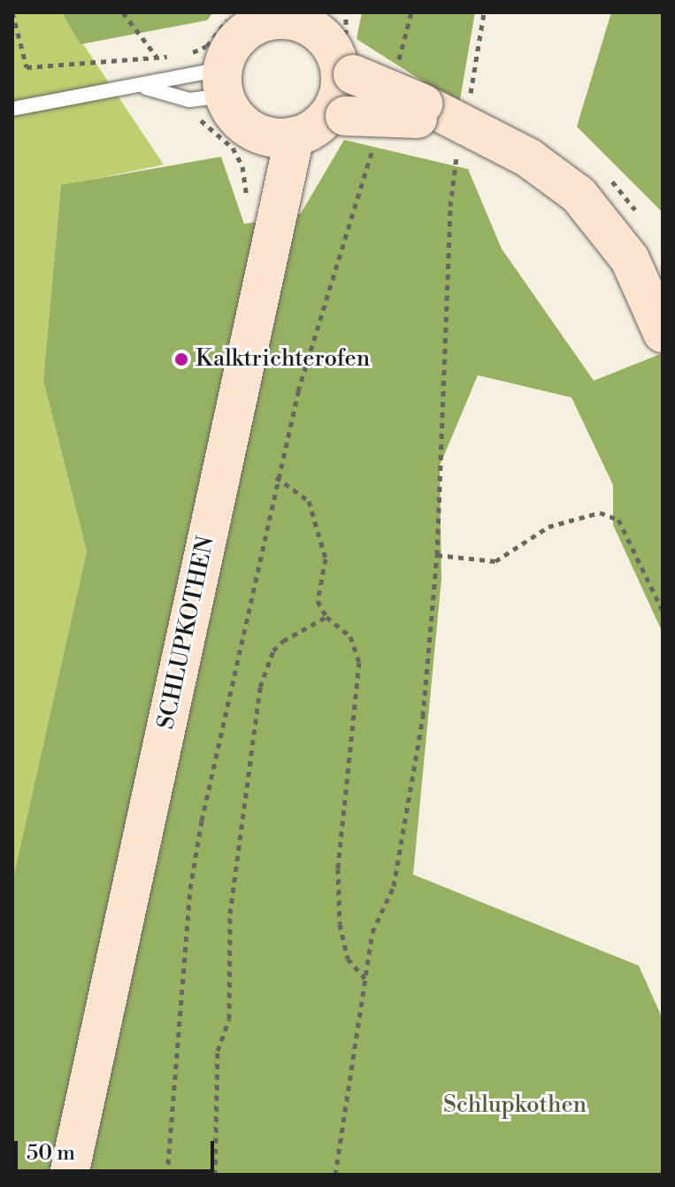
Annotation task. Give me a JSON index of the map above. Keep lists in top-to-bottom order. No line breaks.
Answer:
{"streets":{"main road":["SCHLUPKOTHEN"]},"parks":["Schlupkothen"],"places":["Kalktrichterofen"],"scale_bar":"50 m"}
